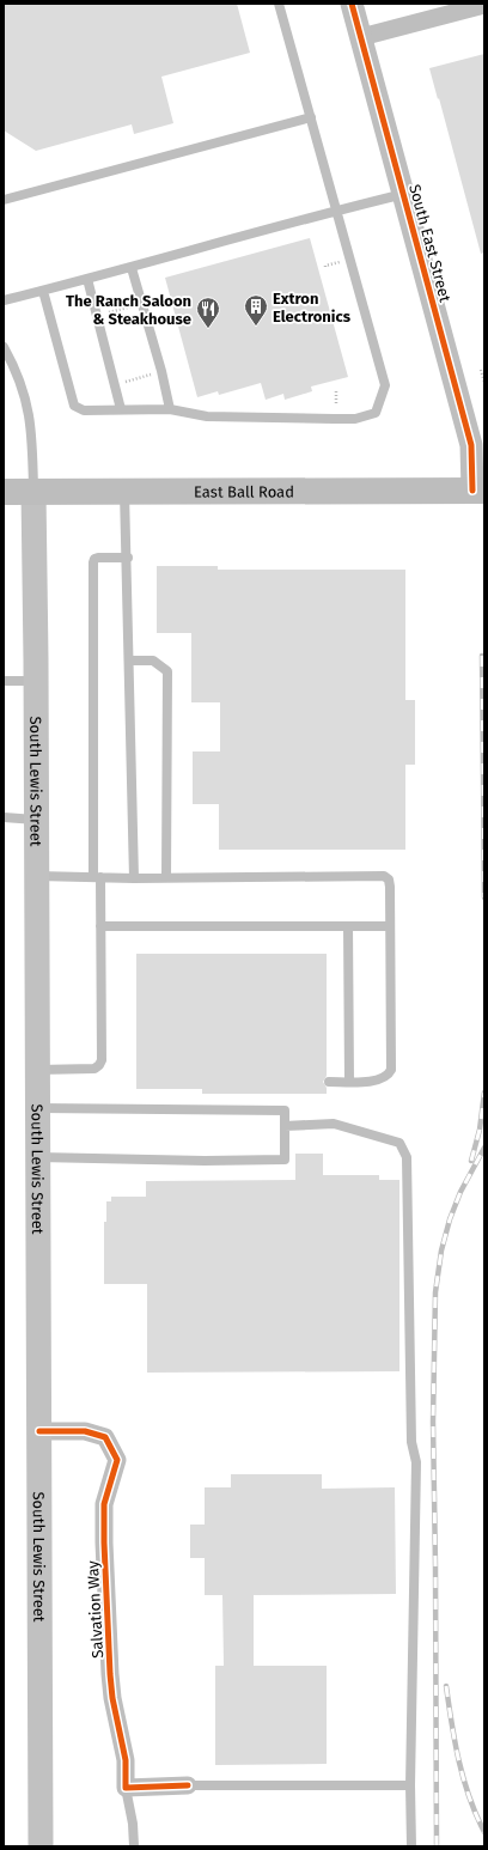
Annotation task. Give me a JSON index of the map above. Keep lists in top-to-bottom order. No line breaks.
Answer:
{"streets":{"main road":["East Ball Road","South Lewis Street"],"street":["South East Street","Salvation Way"]},"crossings":[["South East Street","East Ball Road"],["East Ball Road","South Lewis Street"],["South Lewis Street","Salvation Way"]],"places":{"building":["Extron Electronics"],"restaurant":["The Ranch Saloon & Steakhouse"]}}
